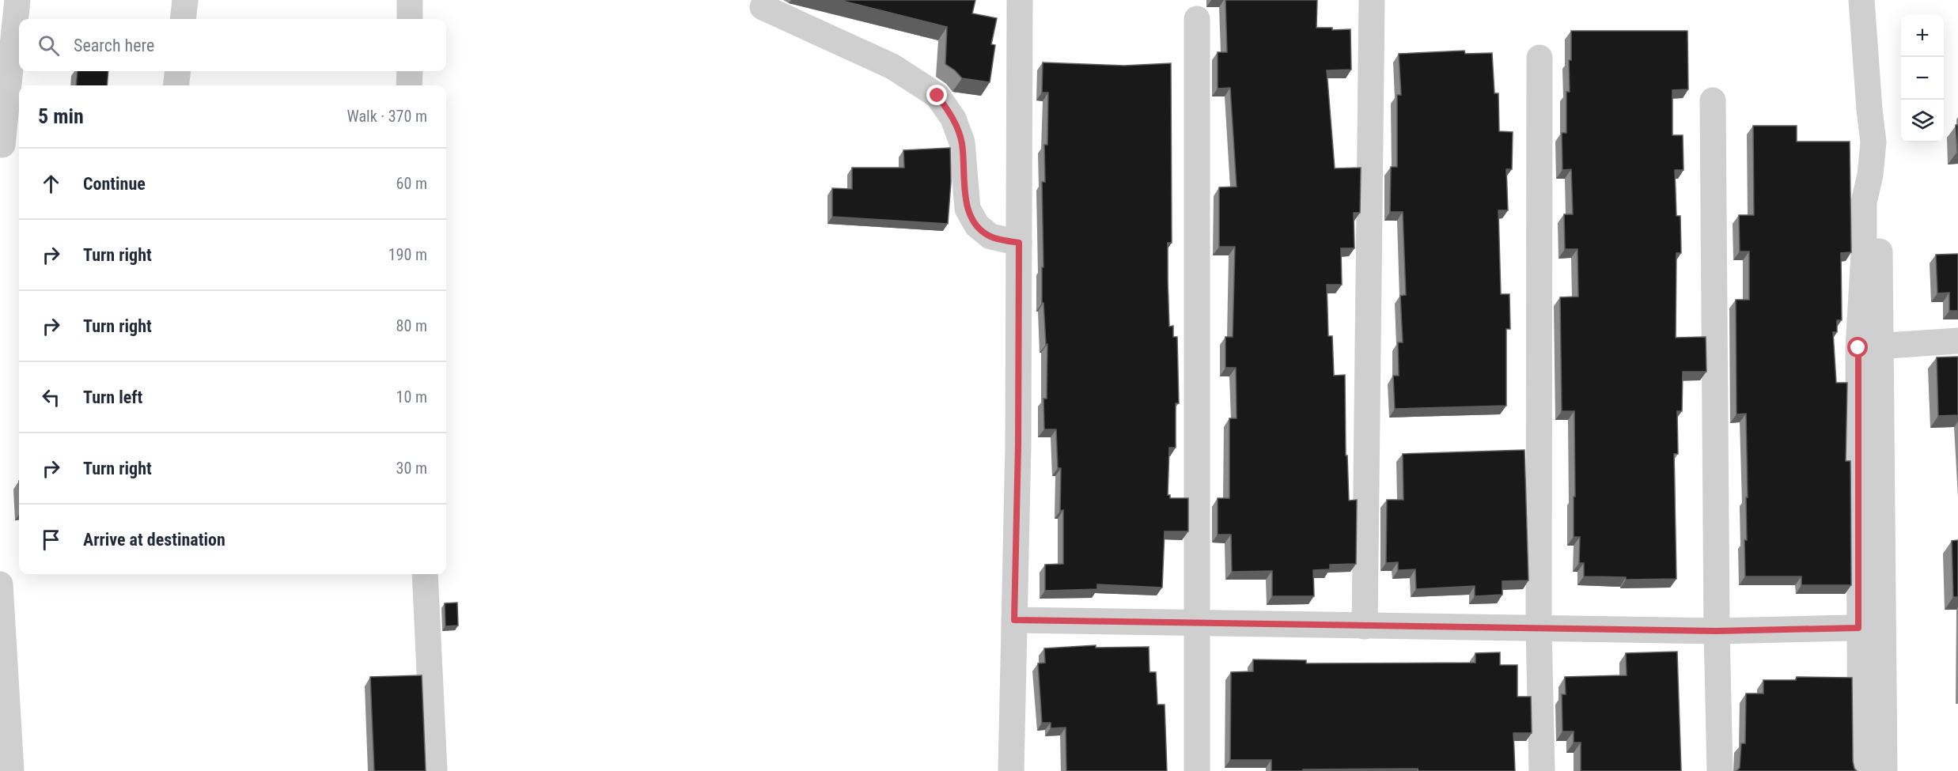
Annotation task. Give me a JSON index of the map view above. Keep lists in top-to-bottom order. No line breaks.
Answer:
{"page":{"map_buttons":["+","−"],"search":"Search here","heading":["5 min","Walk · 370 m"],"list":[["Continue","60 m"],["Turn right","190 m"],["Turn right","80 m"],["Turn left","10 m"],["Turn right","30 m"],"Arrive at destination"]}}
